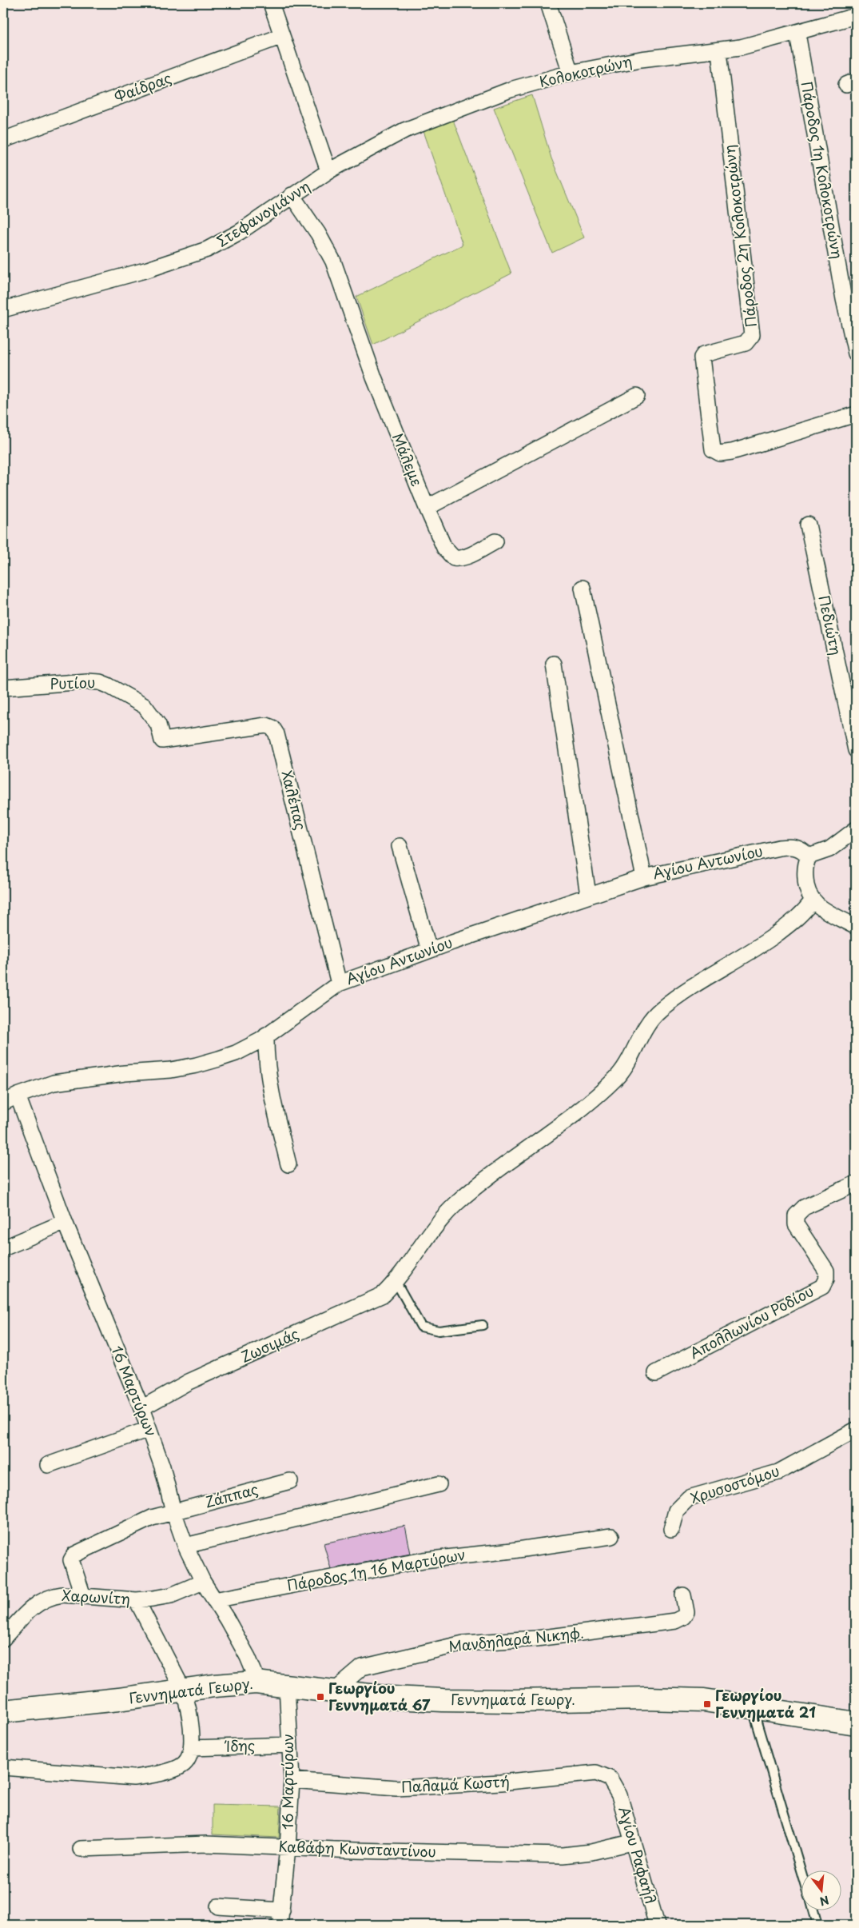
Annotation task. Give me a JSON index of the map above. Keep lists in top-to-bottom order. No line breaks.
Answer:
{"streets":{"street":["Κολοκοτρώνη","Φαίδρας","Πάροδος 1η Κολοκοτρώνη","Στεφανογιάννη","Πάροδος 2η Κολοκοτρώνη","Μάλεμε","Πεδιώτη","Ρυτίου","Χαλέπας","Αγίου Αντωνίου","Απολλωνίου Ροδίου","Ζωσιμάς","16 Μαρτύρων","Χρυσοστόμου","Ζάππας","Πάροδος 1η 16 Μαρτύρων","Χαρωνίτη","Μανδηλαρά Νικηφ.","Γεννηματά Γεωργ.","Ίδης","Παλαμά Κωστή","Καβάφη Κωνσταντίνου","Αγίου Ραφαήλ"]},"crossings":[["Κολοκοτρώνη","Πάροδος 1η Κολοκοτρώνη"],["Κολοκοτρώνη","Στεφανογιάννη"],["Κολοκοτρώνη","Πάροδος 2η Κολοκοτρώνη"],["Στεφανογιάννη","Μάλεμε"],["Ρυτίου","Χαλέπας"],["Χαλέπας","Αγίου Αντωνίου"],["Αγίου Αντωνίου","16 Μαρτύρων"],["Ζωσιμάς","16 Μαρτύρων"],["16 Μαρτύρων","Ζάππας"],["16 Μαρτύρων","Πάροδος 1η 16 Μαρτύρων"],["16 Μαρτύρων","Χαρωνίτη"],["16 Μαρτύρων","Γεννηματά Γεωργ."],["16 Μαρτύρων","Ίδης"],["16 Μαρτύρων","Παλαμά Κωστή"],["16 Μαρτύρων","Καβάφη Κωνσταντίνου"],["Ζάππας","Χαρωνίτη"],["Μανδηλαρά Νικηφ.","Γεννηματά Γεωργ."],["Παλαμά Κωστή","Αγίου Ραφαήλ"],["Καβάφη Κωνσταντίνου","Αγίου Ραφαήλ"]],"places":{"transit":["Γεωργίου Γεννηματά 67","Γεωργίου Γεννηματά 21"]},"north":"bottom"}
